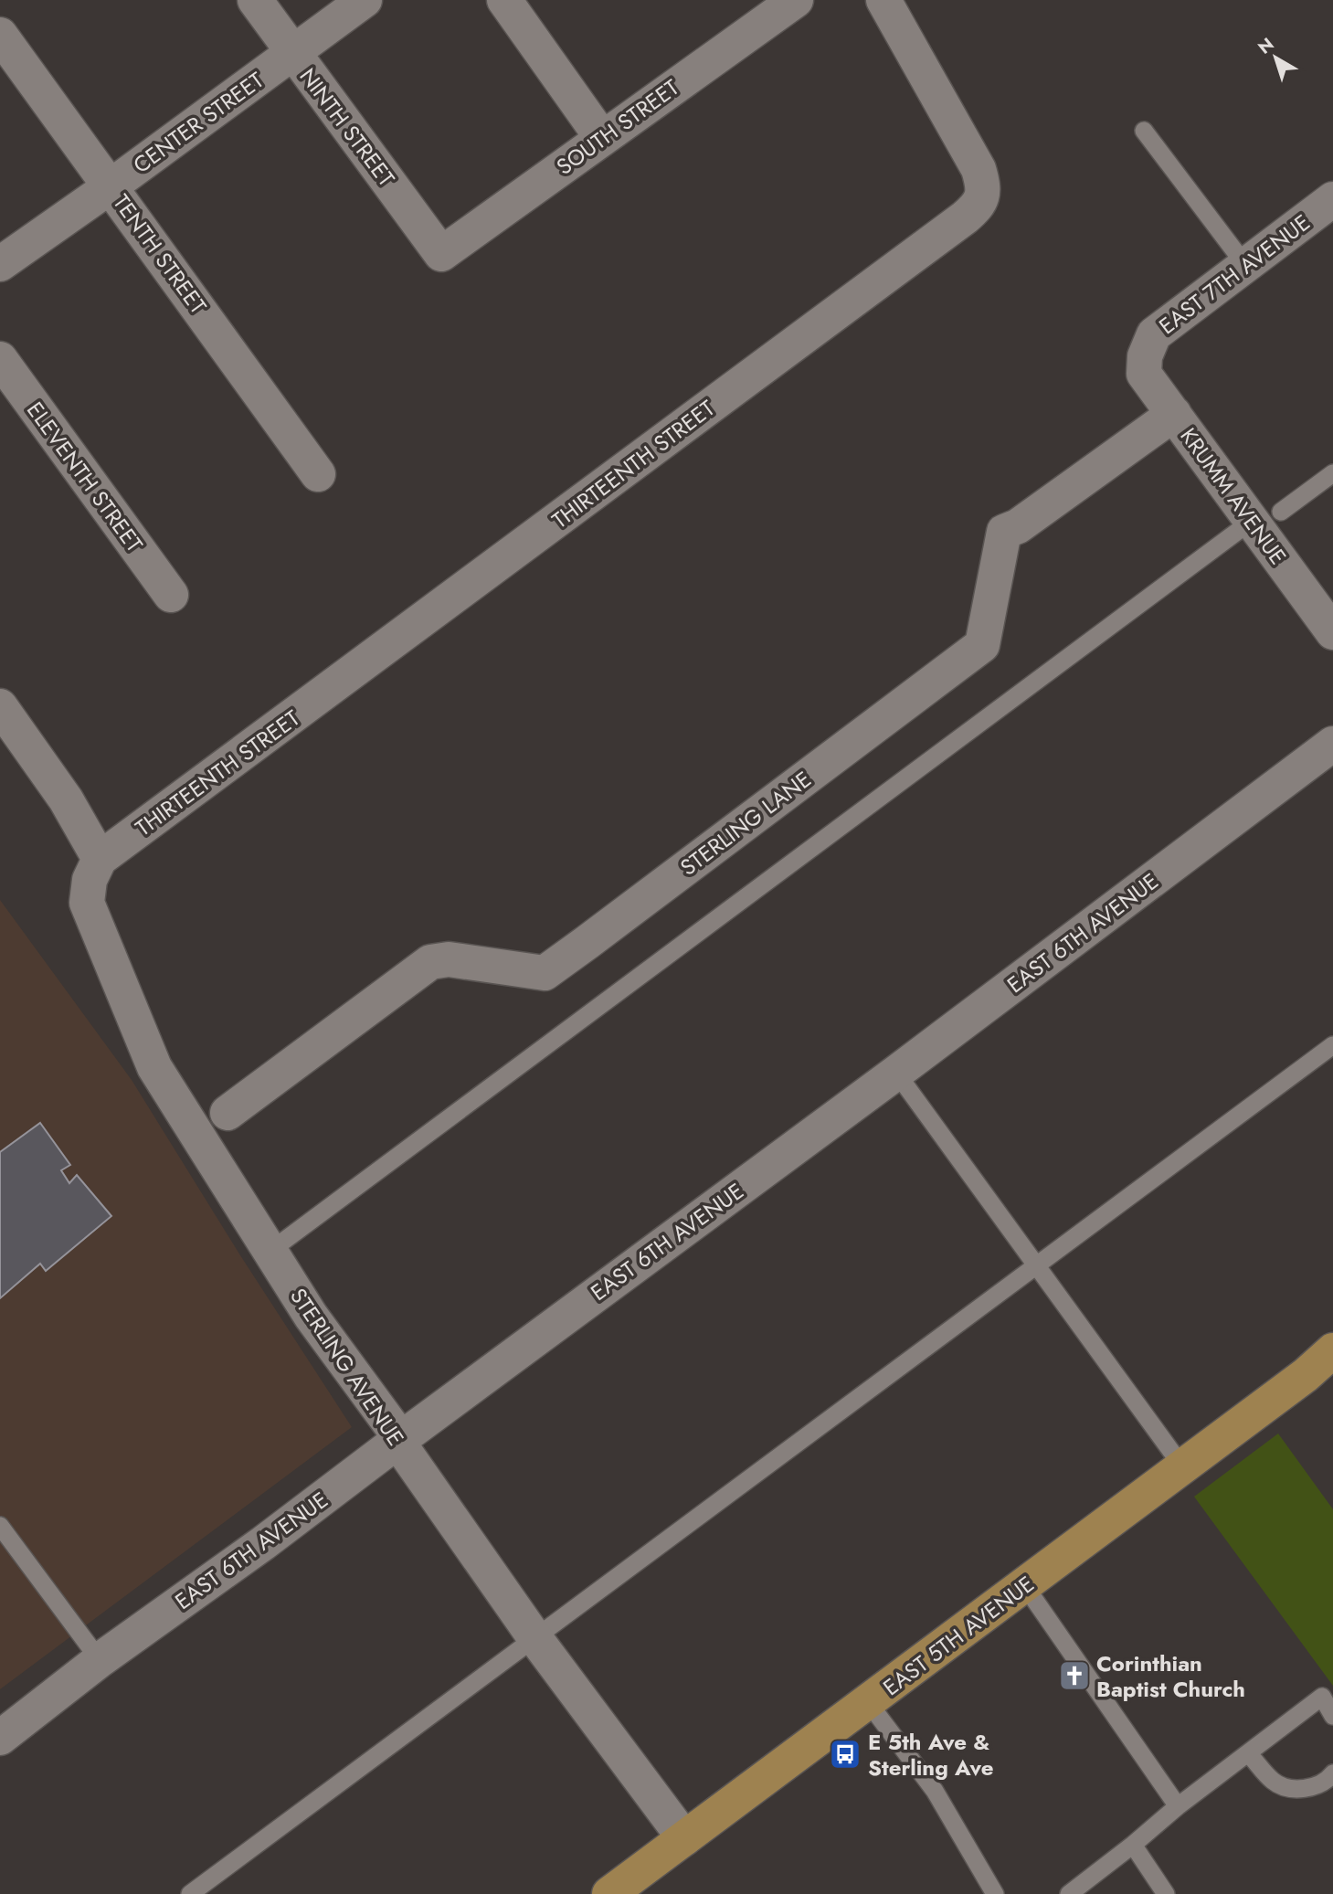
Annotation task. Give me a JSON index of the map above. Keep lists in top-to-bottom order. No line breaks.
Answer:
{"streets":{"main road":["EAST 5TH AVENUE"],"street":["CENTER STREET","NINTH STREET","SOUTH STREET","TENTH STREET","EAST 7TH AVENUE","THIRTEENTH STREET","ELEVENTH STREET","KRUMM AVENUE","STERLING LANE","EAST 6TH AVENUE","STERLING AVENUE"]},"crossings":[["CENTER STREET","NINTH STREET"],["CENTER STREET","TENTH STREET"],["NINTH STREET","SOUTH STREET"],["EAST 7TH AVENUE","KRUMM AVENUE"],["THIRTEENTH STREET","STERLING AVENUE"],["KRUMM AVENUE","STERLING LANE"],["EAST 6TH AVENUE","STERLING AVENUE"],["STERLING AVENUE","EAST 5TH AVENUE"]],"places":{"church":["Corinthian Baptist Church"],"bus stop":["E 5th Ave & Sterling Ave"]},"north":"top left"}
